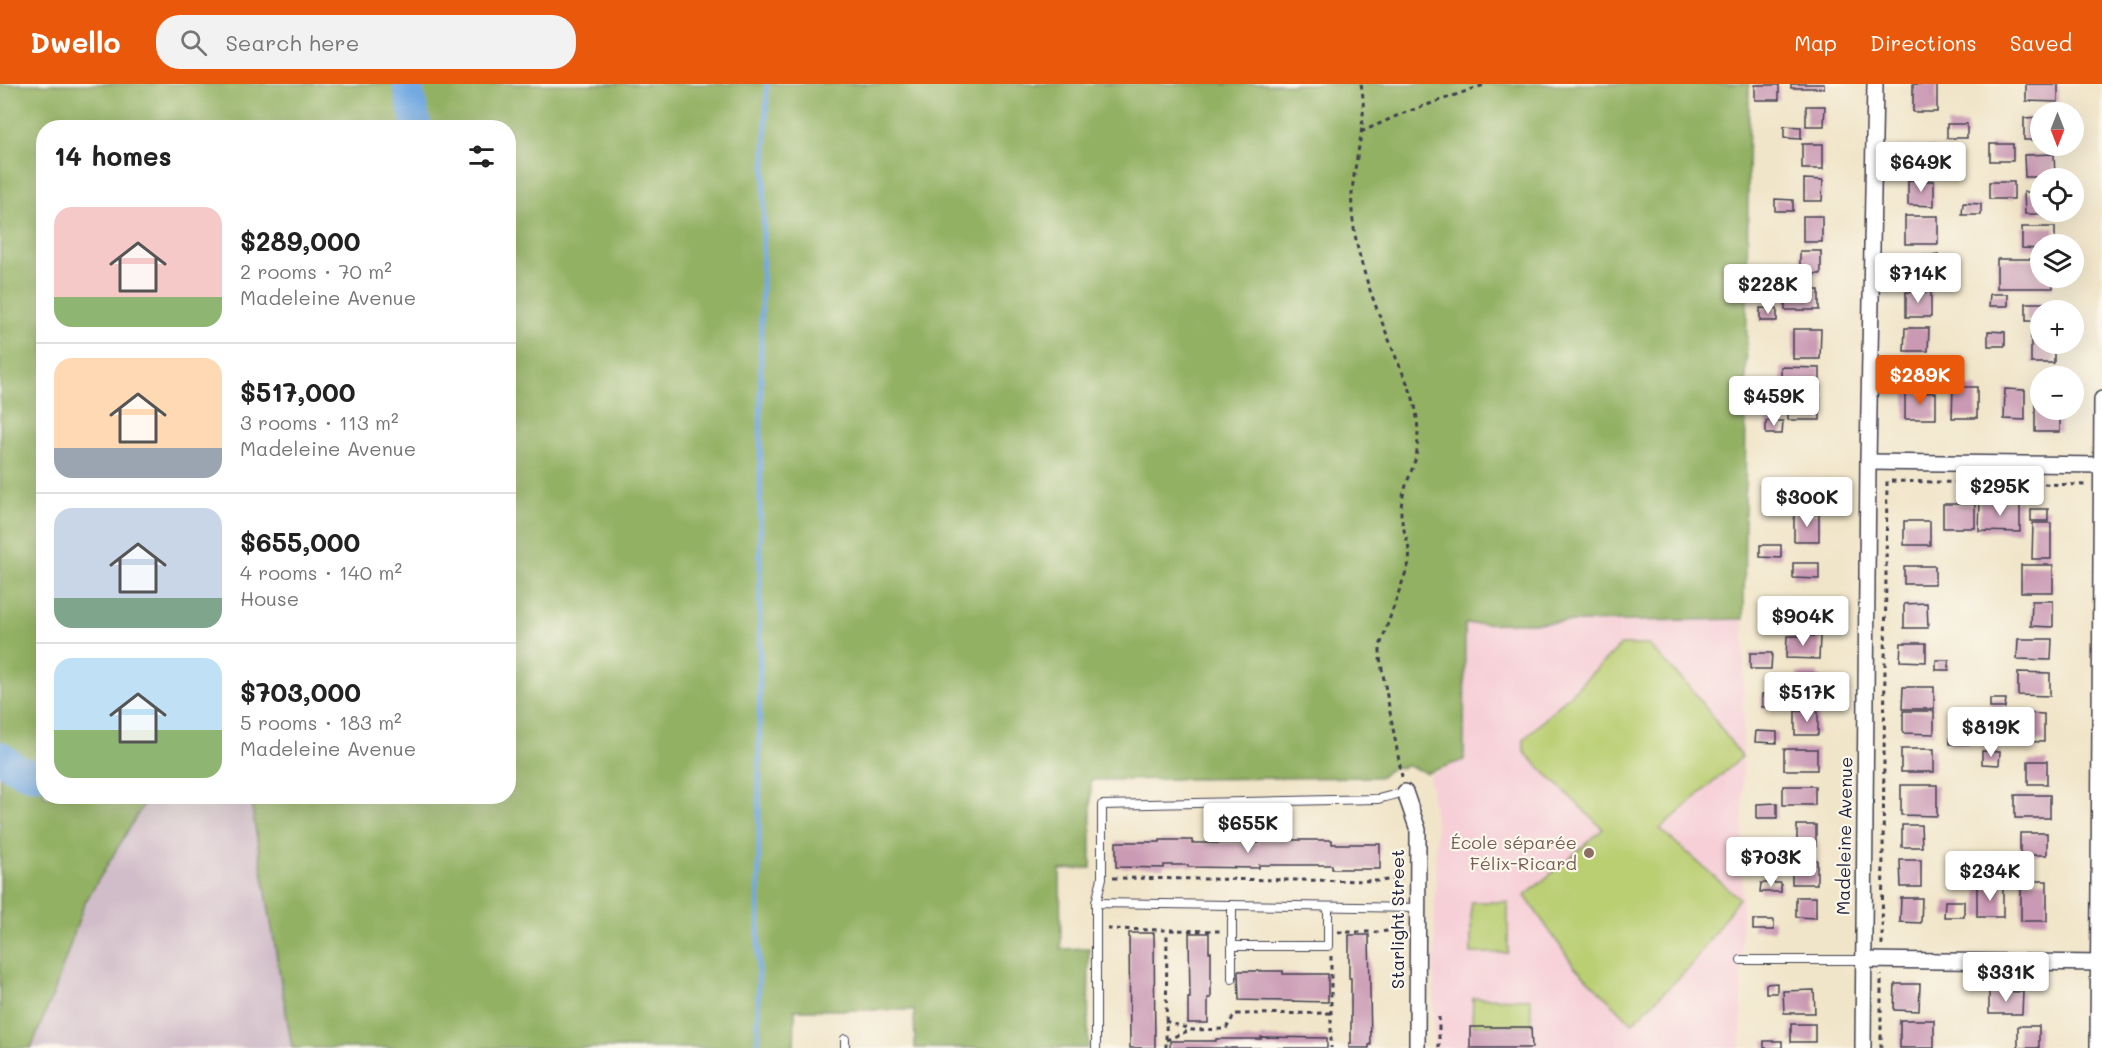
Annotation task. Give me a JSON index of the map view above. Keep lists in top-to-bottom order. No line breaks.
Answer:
{"streets":{"street":["Madeleine Avenue","Starlight Street"]},"places":["École séparée Félix-Ricard"],"north":"bottom","page":{"header":"Dwello","search":"Search here","nav":["Map","Directions","Saved"],"map_buttons":["+","−"],"heading":"14 homes","price":["$649K","$714K","$228K","$289K","$459K","$295K","$300K","$904K","$517K","$819K","$655K","$703K","$234K","$331K"],"list":[{"name":"$289,000","note":"2 rooms · 70 m² · Madeleine Avenue"},{"name":"$517,000","note":"3 rooms · 113 m² · Madeleine Avenue"},{"name":"$655,000","note":"4 rooms · 140 m² · House"},{"name":"$703,000","note":"5 rooms · 183 m² · Madeleine Avenue"}]}}
